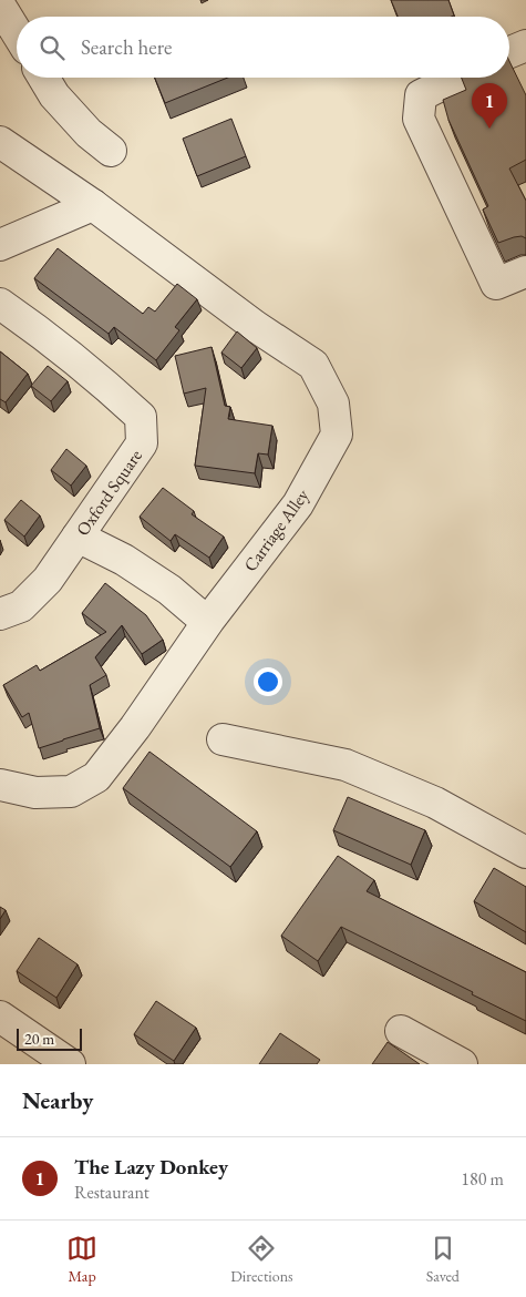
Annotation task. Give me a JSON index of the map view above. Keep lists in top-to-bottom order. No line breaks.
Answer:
{"streets":{"street":["Oxford Square","Carriage Alley"]},"scale_bar":"20 m","page":{"search":"Search here","pins":"1","scale":"20 m","heading":"Nearby","list":[{"mark":"1","name":"The Lazy Donkey","note":"Restaurant","value":"180 m"}],"nav":["Map","Directions","Saved"]}}
